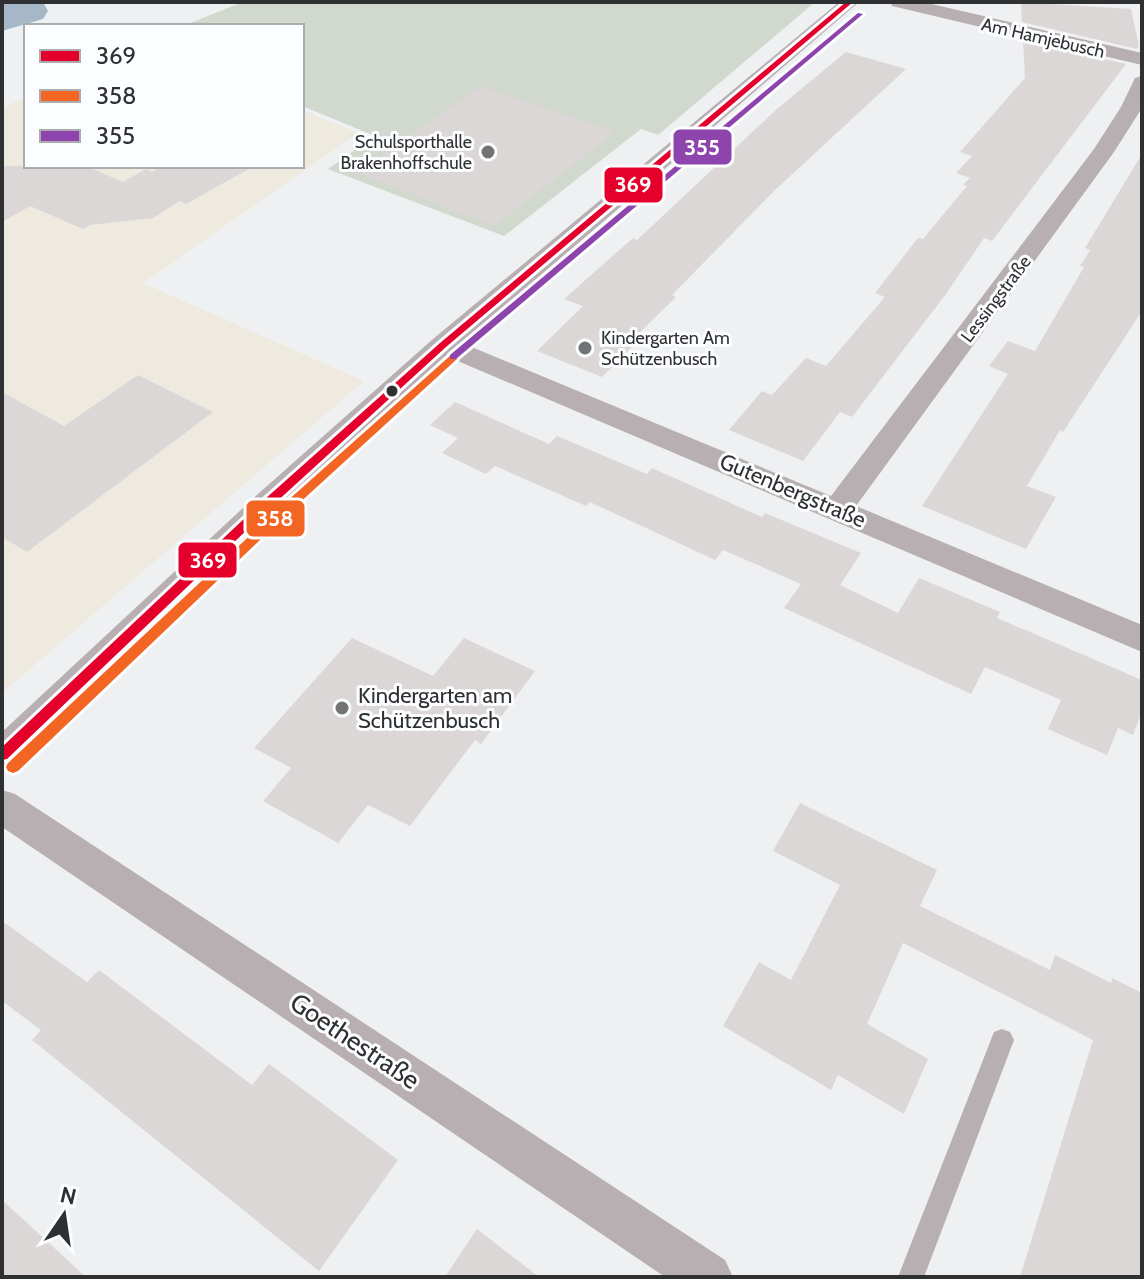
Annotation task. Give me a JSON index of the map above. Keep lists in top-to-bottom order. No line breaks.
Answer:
{"streets":{"street":["Am Hamjebusch","Lessingstraße","Gutenbergstraße","Goethestraße"]},"crossings":[["Lessingstraße","Gutenbergstraße"]],"places":["Schulsporthalle Brakenhoffschule","Kindergarten Am Schützenbusch","Kindergarten am Schützenbusch"],"lines":["transit line 369","transit line 355","transit line 358"],"legend":["369","358","355"],"north":"top"}
